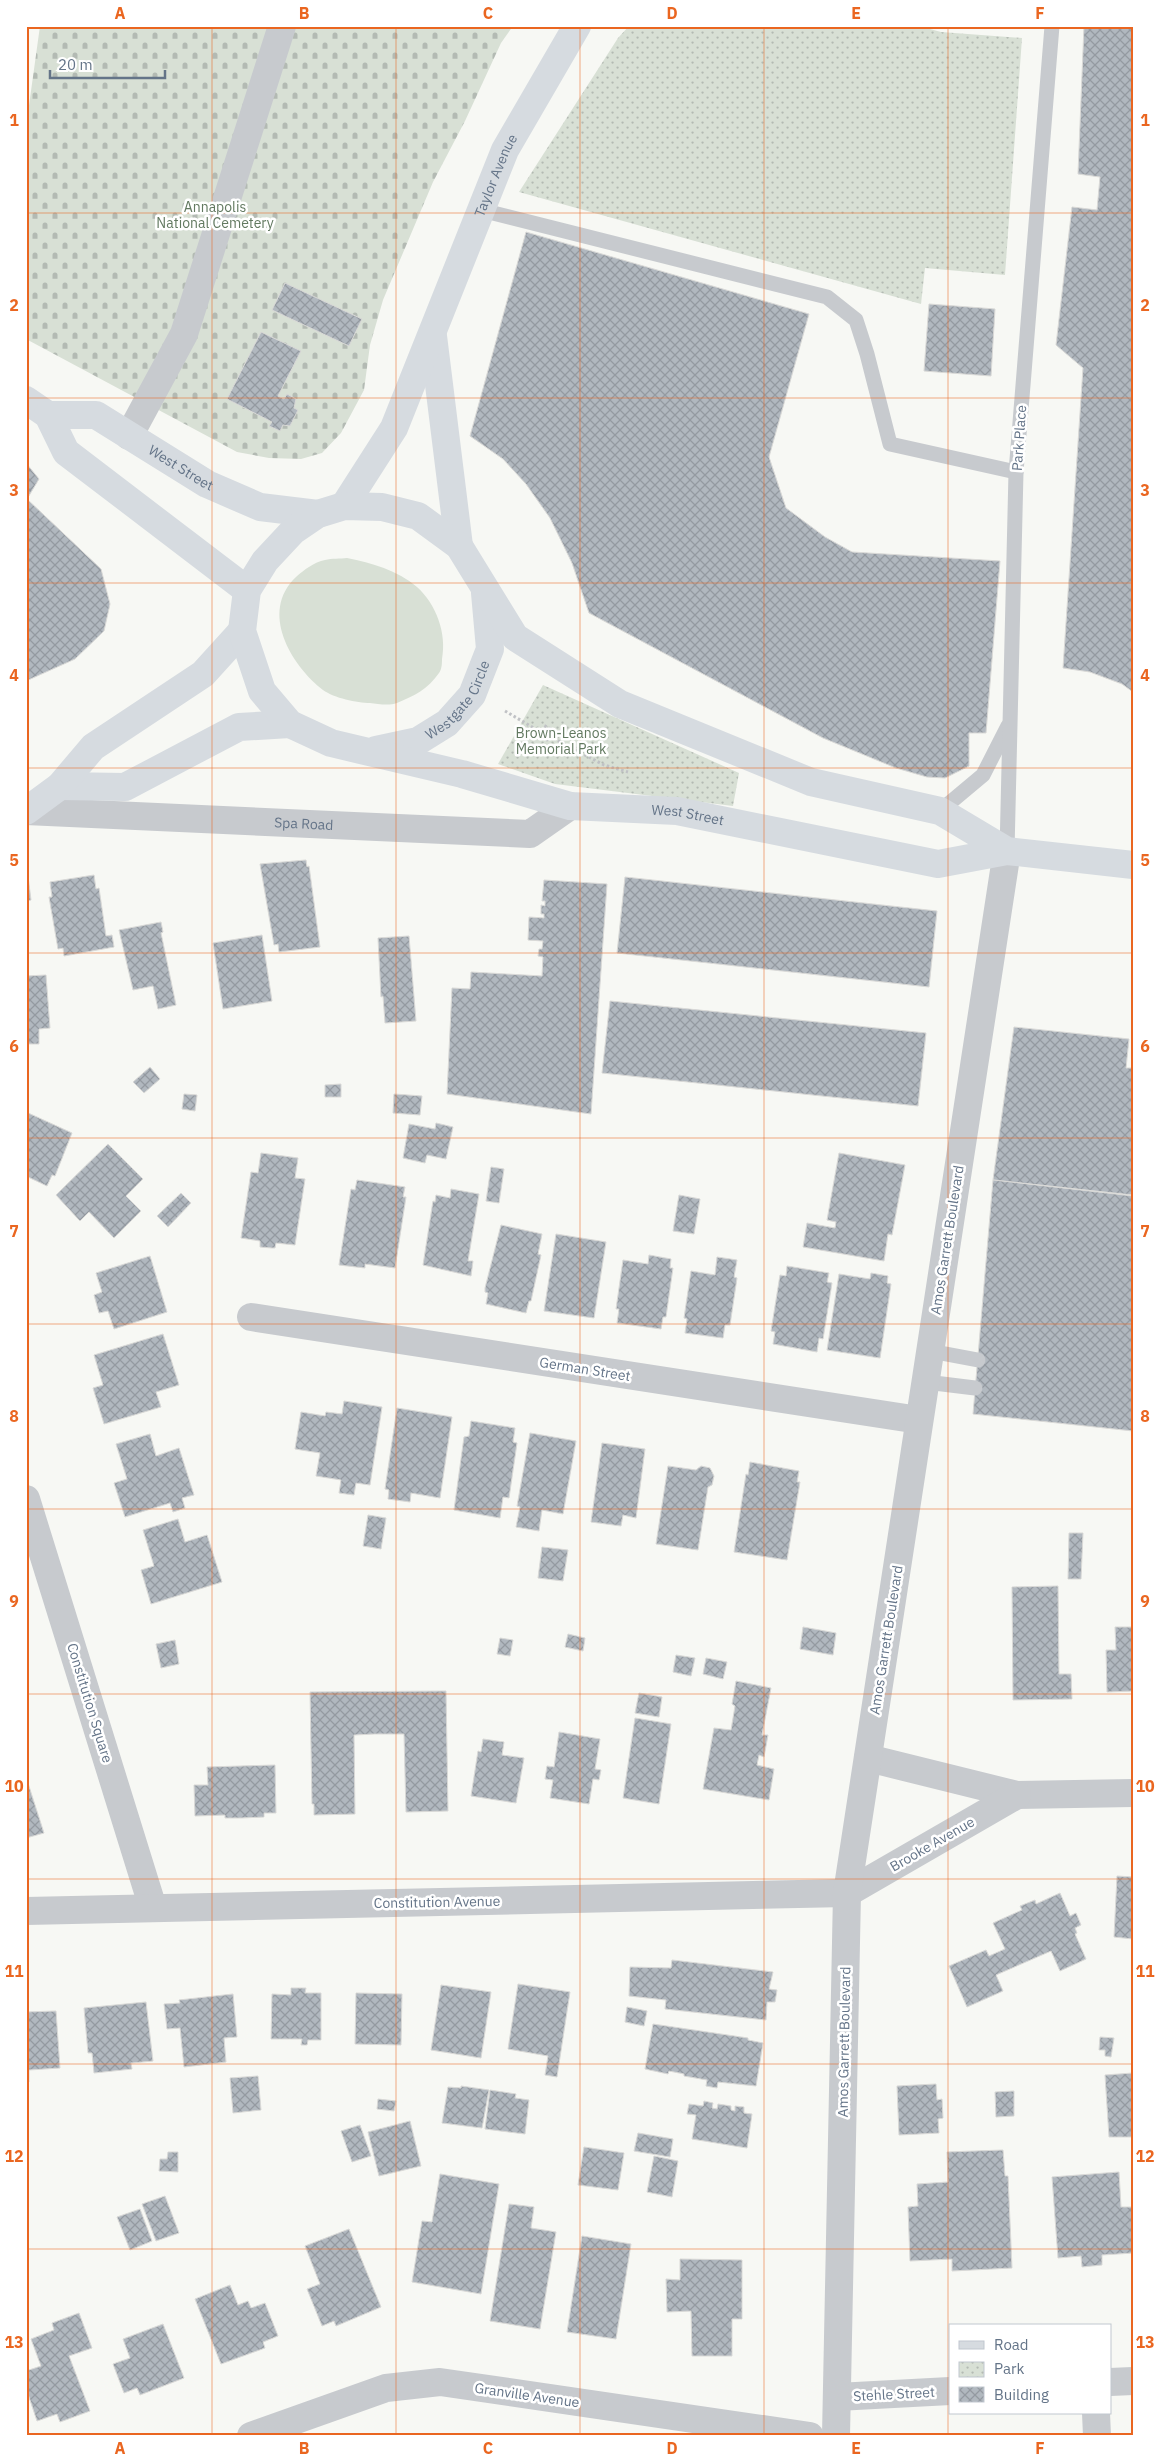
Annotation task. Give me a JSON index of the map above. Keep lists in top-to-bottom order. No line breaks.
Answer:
{"streets":{"main road":["Taylor Avenue","West Street","Westgate Circle","Spa Road"],"street":["Amos Garrett Boulevard","German Street","Constitution Square","Brooke Avenue","Constitution Avenue","Stehle Street","Granville Avenue"],"lane":["Park Place"]},"crossings":[["Taylor Avenue","Westgate Circle"],["Park Place","West Street"],["Park Place","Amos Garrett Boulevard"],["West Street","Westgate Circle"],["West Street","Spa Road"],["West Street","Amos Garrett Boulevard"],["Westgate Circle","Spa Road"],["Amos Garrett Boulevard","German Street"],["Amos Garrett Boulevard","Brooke Avenue"],["Amos Garrett Boulevard","Constitution Avenue"],["Amos Garrett Boulevard","Stehle Street"],["Constitution Square","Constitution Avenue"],["Brooke Avenue","Constitution Avenue"]],"parks":["Annapolis National Cemetery","Brown-Leanos Memorial Park"],"legend":["Road","Park","Building"],"scale_bar":"20 m","grid":{"columns":["A","B","C","D","E","F"],"rows":["1","2","3","4","5","6","7","8","9","10","11","12","13"]}}
